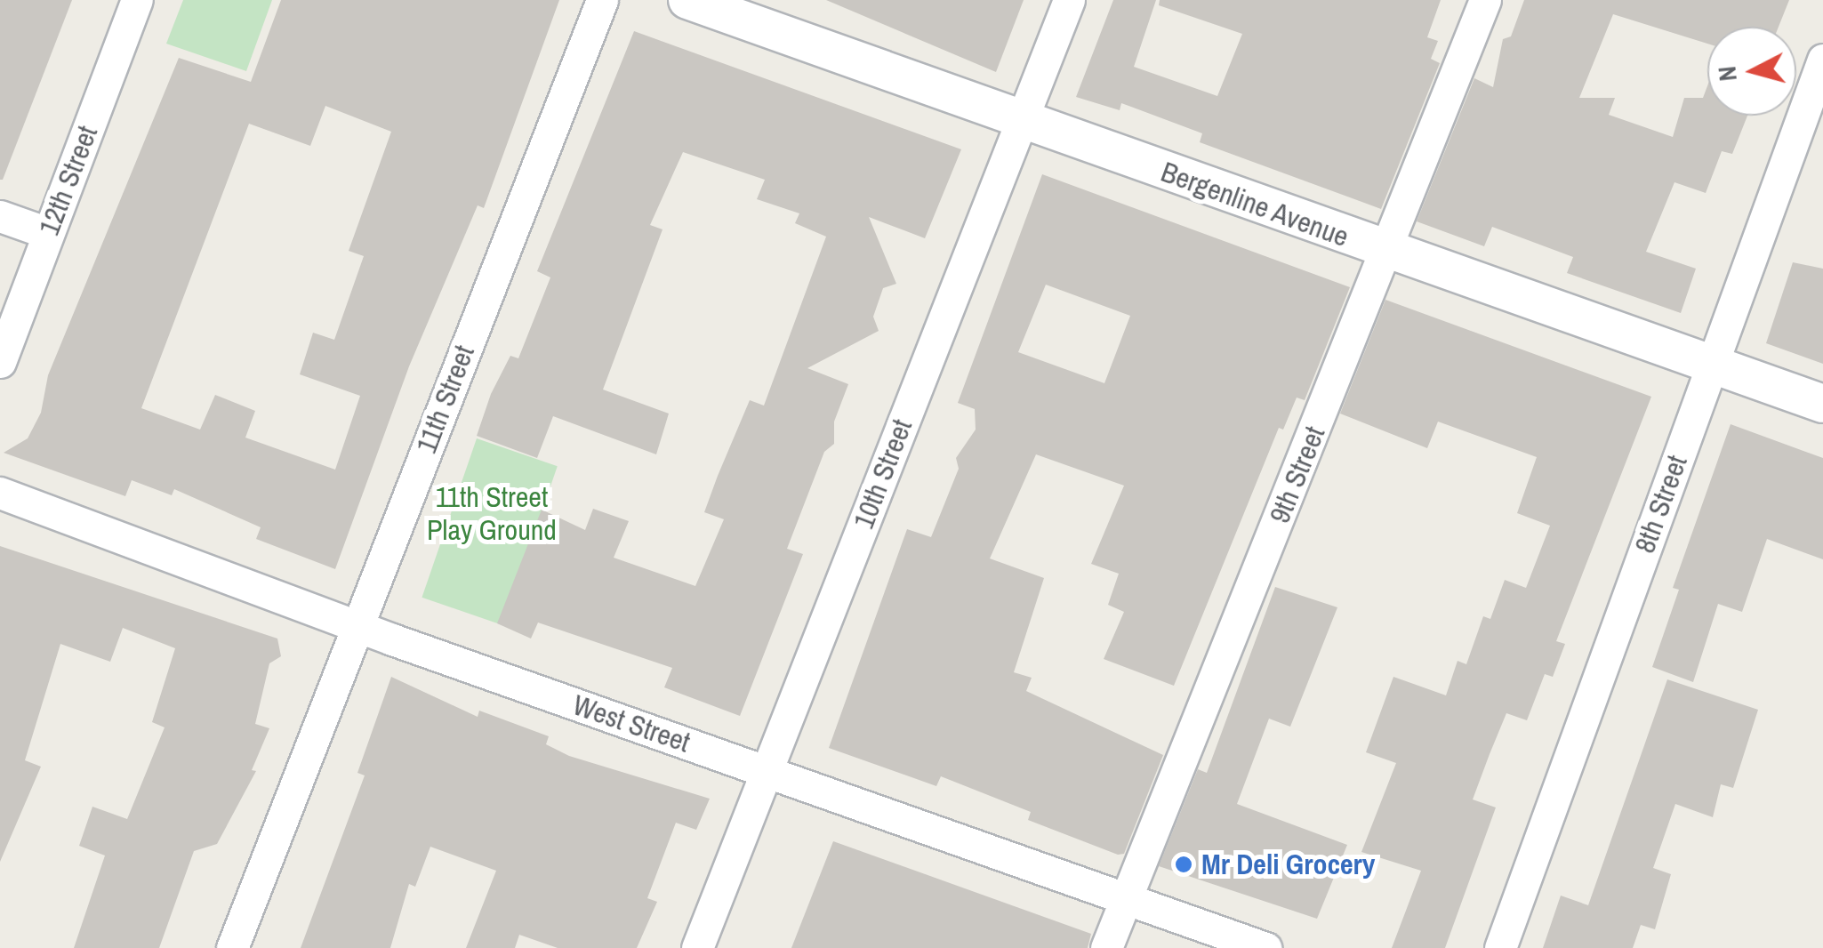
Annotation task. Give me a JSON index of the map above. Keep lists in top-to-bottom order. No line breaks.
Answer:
{"streets":{"street":["12th Street","Bergenline Avenue","11th Street","10th Street","9th Street","8th Street","West Street"]},"crossings":[["Bergenline Avenue","10th Street"],["Bergenline Avenue","9th Street"],["Bergenline Avenue","8th Street"],["11th Street","West Street"],["10th Street","West Street"],["9th Street","West Street"]],"parks":["11th Street Play Ground"],"places":["Mr Deli Grocery"],"north":"left"}
